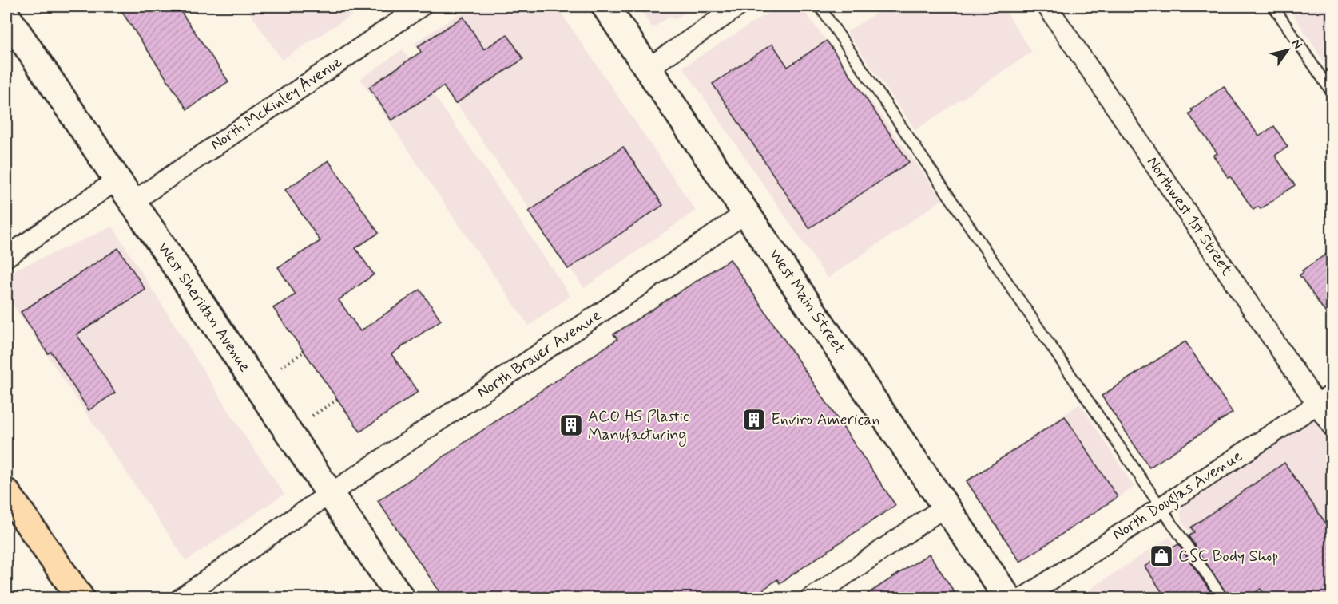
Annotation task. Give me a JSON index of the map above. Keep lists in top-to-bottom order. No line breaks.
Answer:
{"streets":{"main road":["West Main Street","West Sheridan Avenue"],"street":["North McKinley Avenue","Northwest 1st Street","North Brauer Avenue","North Douglas Avenue"]},"crossings":[["North McKinley Avenue","West Sheridan Avenue"],["Northwest 1st Street","North Douglas Avenue"],["West Main Street","North Brauer Avenue"],["West Sheridan Avenue","North Brauer Avenue"]],"places":{"building":["Enviro American","ACO HS Plastic Manufacturing"],"shop":["CSC Body Shop"]},"north":"top right"}
